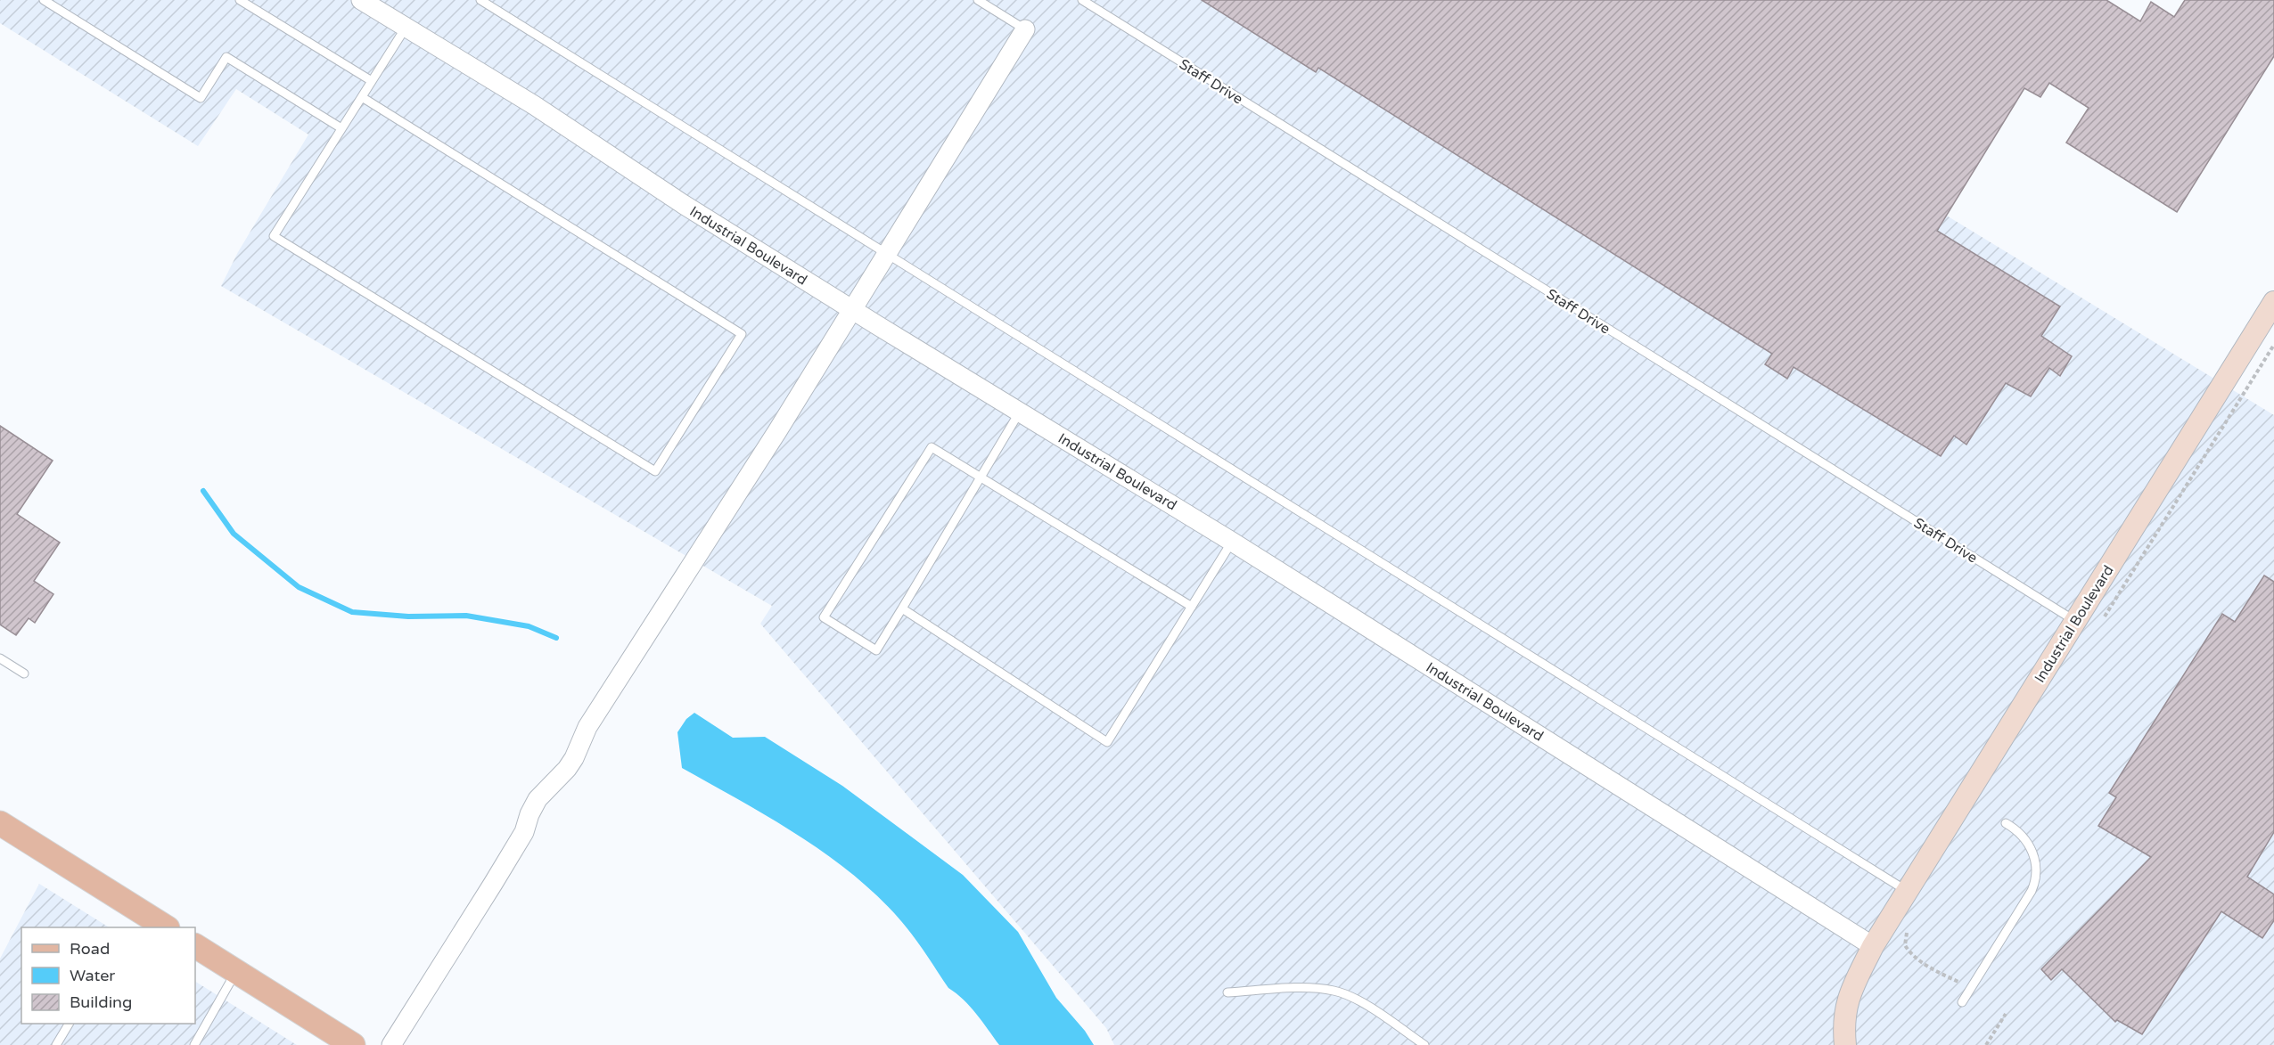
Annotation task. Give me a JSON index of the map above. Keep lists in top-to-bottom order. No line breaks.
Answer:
{"streets":{"main road":["Industrial Boulevard"],"lane":["Staff Drive"]},"crossings":[["Staff Drive","Industrial Boulevard"]],"legend":["Road","Water","Building"]}
